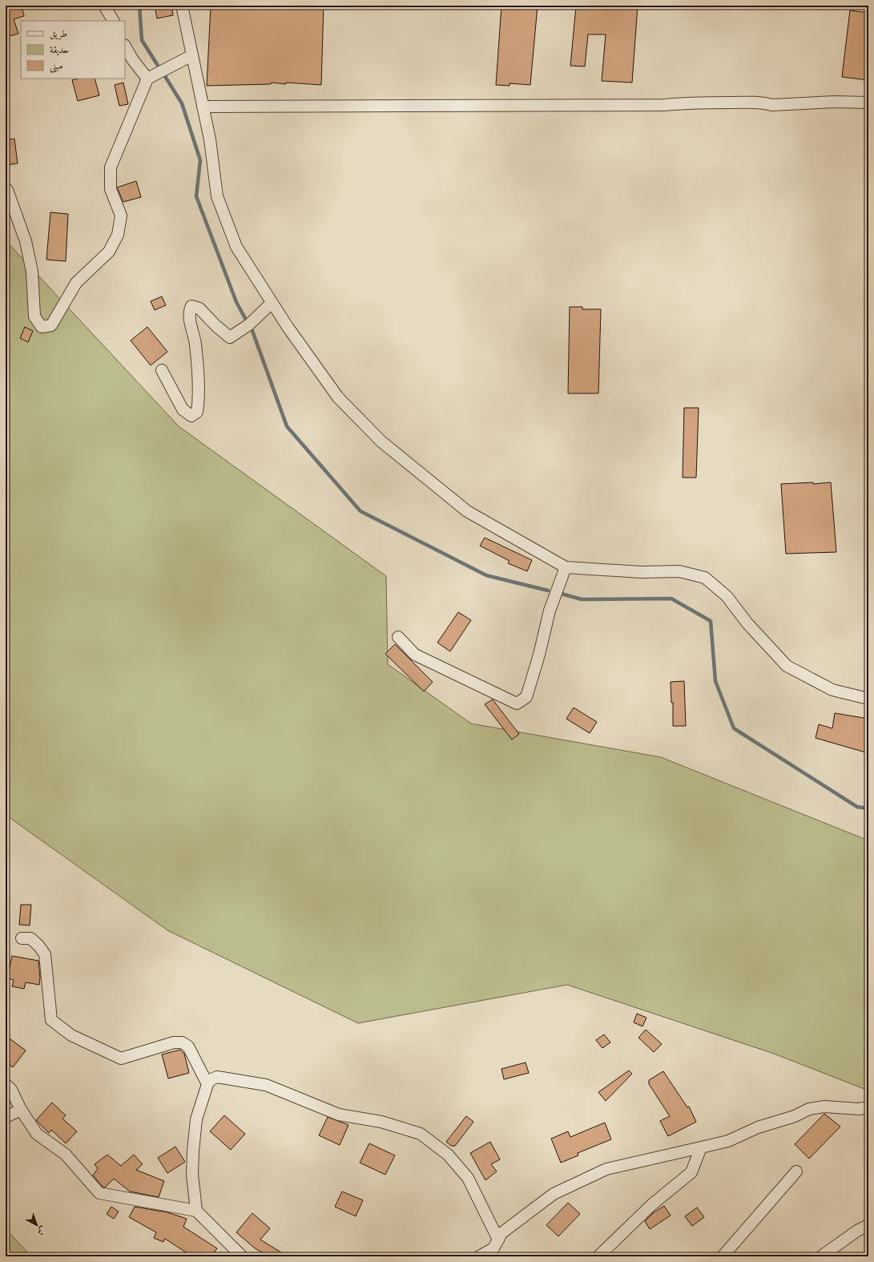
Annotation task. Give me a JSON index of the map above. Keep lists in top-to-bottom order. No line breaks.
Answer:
{"legend":["طريق","حديقة","مبنى"],"north":"bottom right"}
